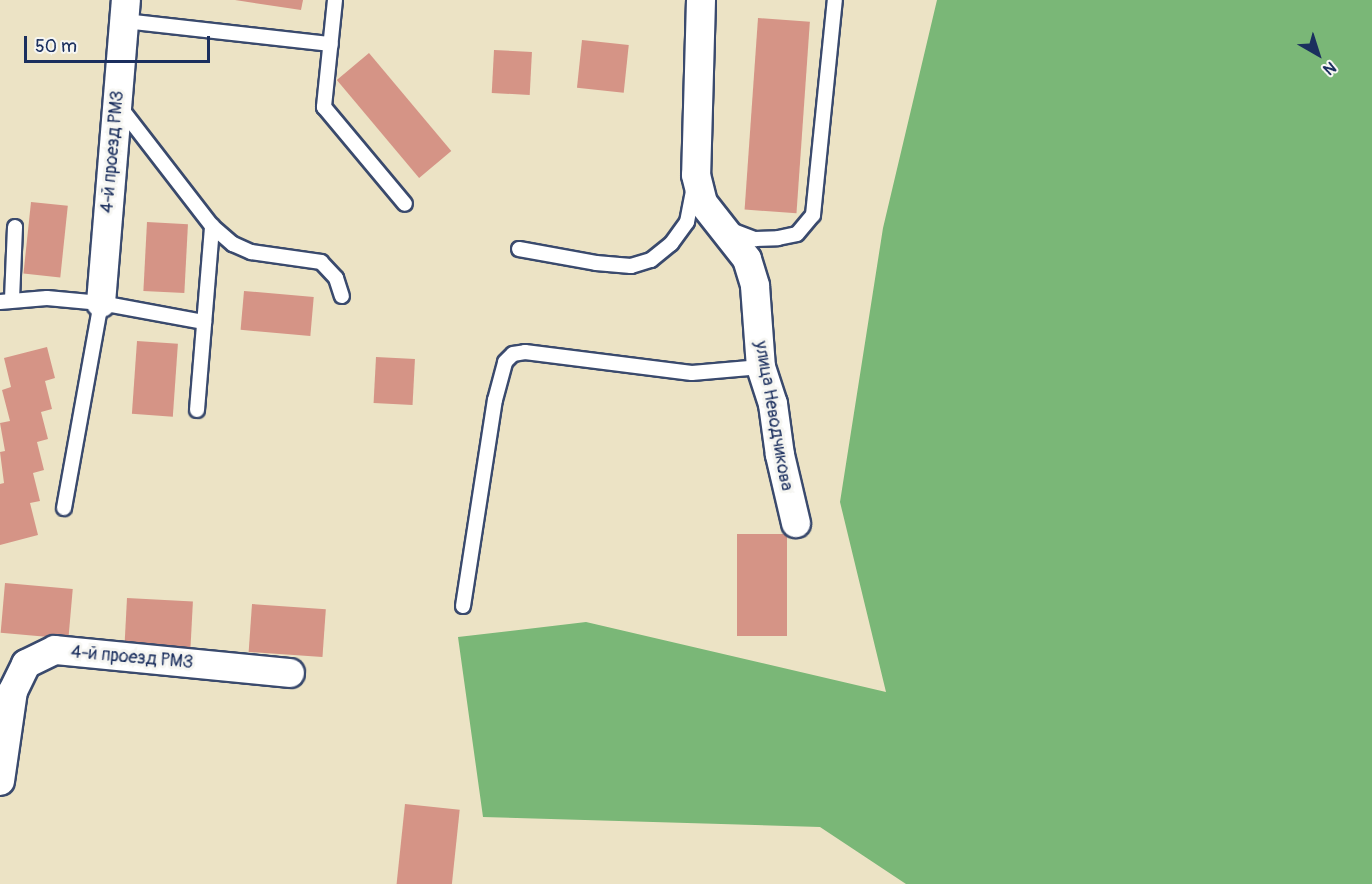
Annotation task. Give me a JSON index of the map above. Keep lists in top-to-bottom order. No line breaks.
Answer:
{"streets":{"street":["4-й проезд РМЗ","улица Неводчикова"]},"scale_bar":"50 m","north":"bottom right"}
